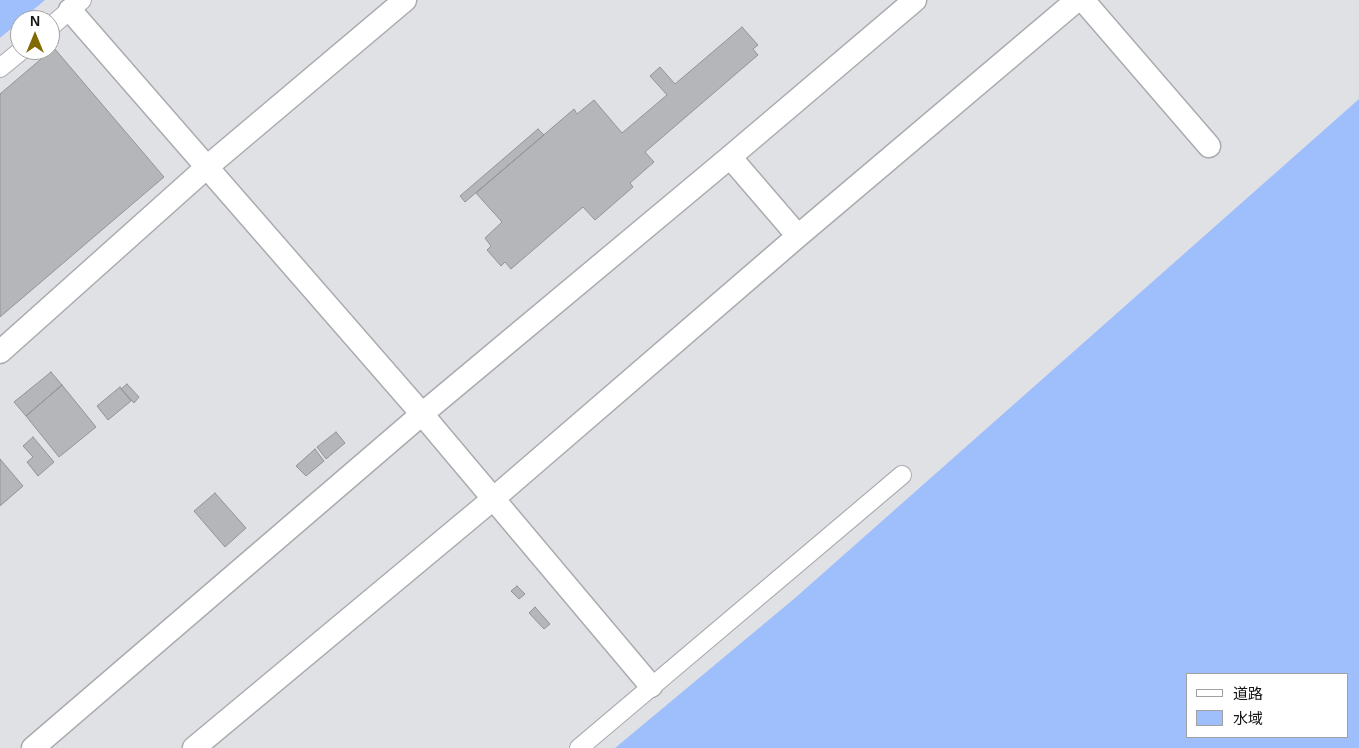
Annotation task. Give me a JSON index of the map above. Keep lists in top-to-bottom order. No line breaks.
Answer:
{"legend":["道路","水域"],"north":"top"}
